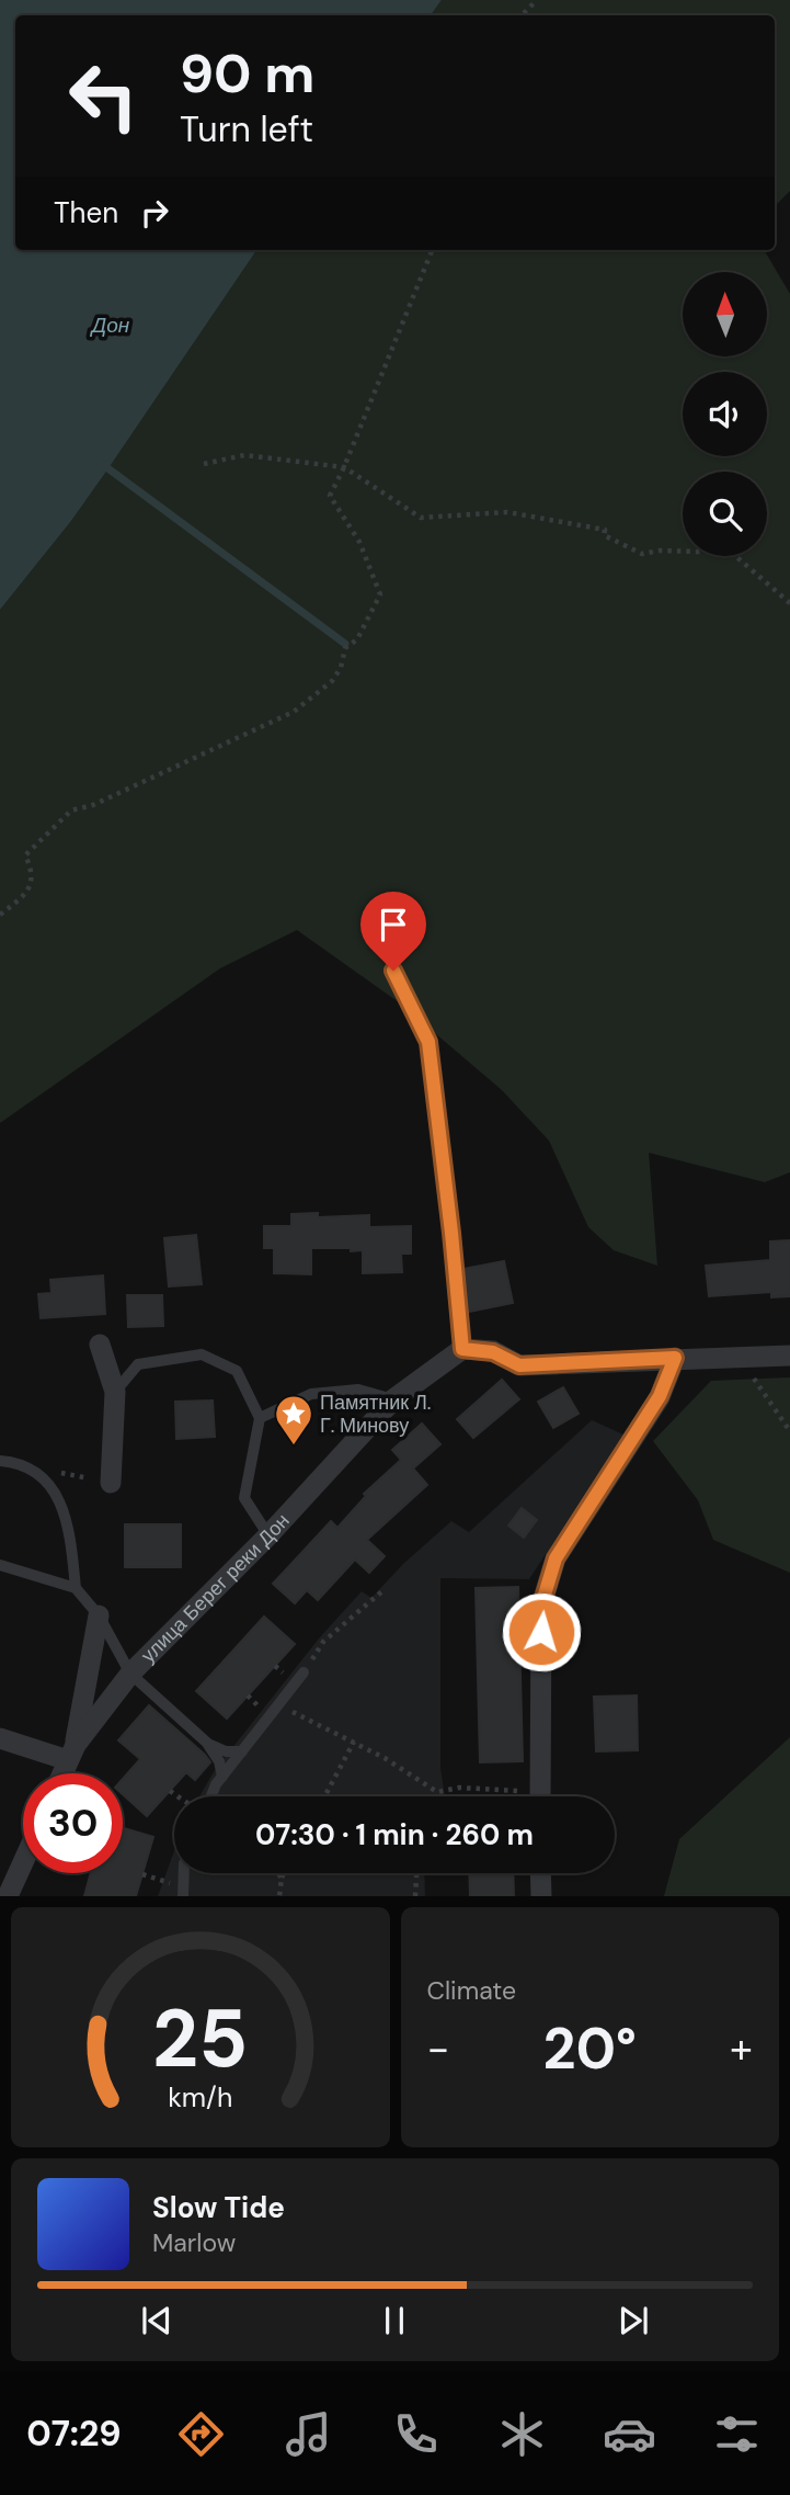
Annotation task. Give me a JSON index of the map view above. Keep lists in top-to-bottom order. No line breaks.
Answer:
{"streets":{"street":["улица Берег реки Дон"]},"water":["Дон"],"places":{"place":["Памятник Л. Г. Минову"]},"north":"top","page":{"turn":["90 m","Turn left"],"then":"Then","limit":"30","trip":"07:30 · 1 min · 260 m","tile":"Climate","heat":["−","20°","+"],"song":["Slow Tide","Marlow"],"tabs":"07:29","gauge":["25","km/h"]}}
